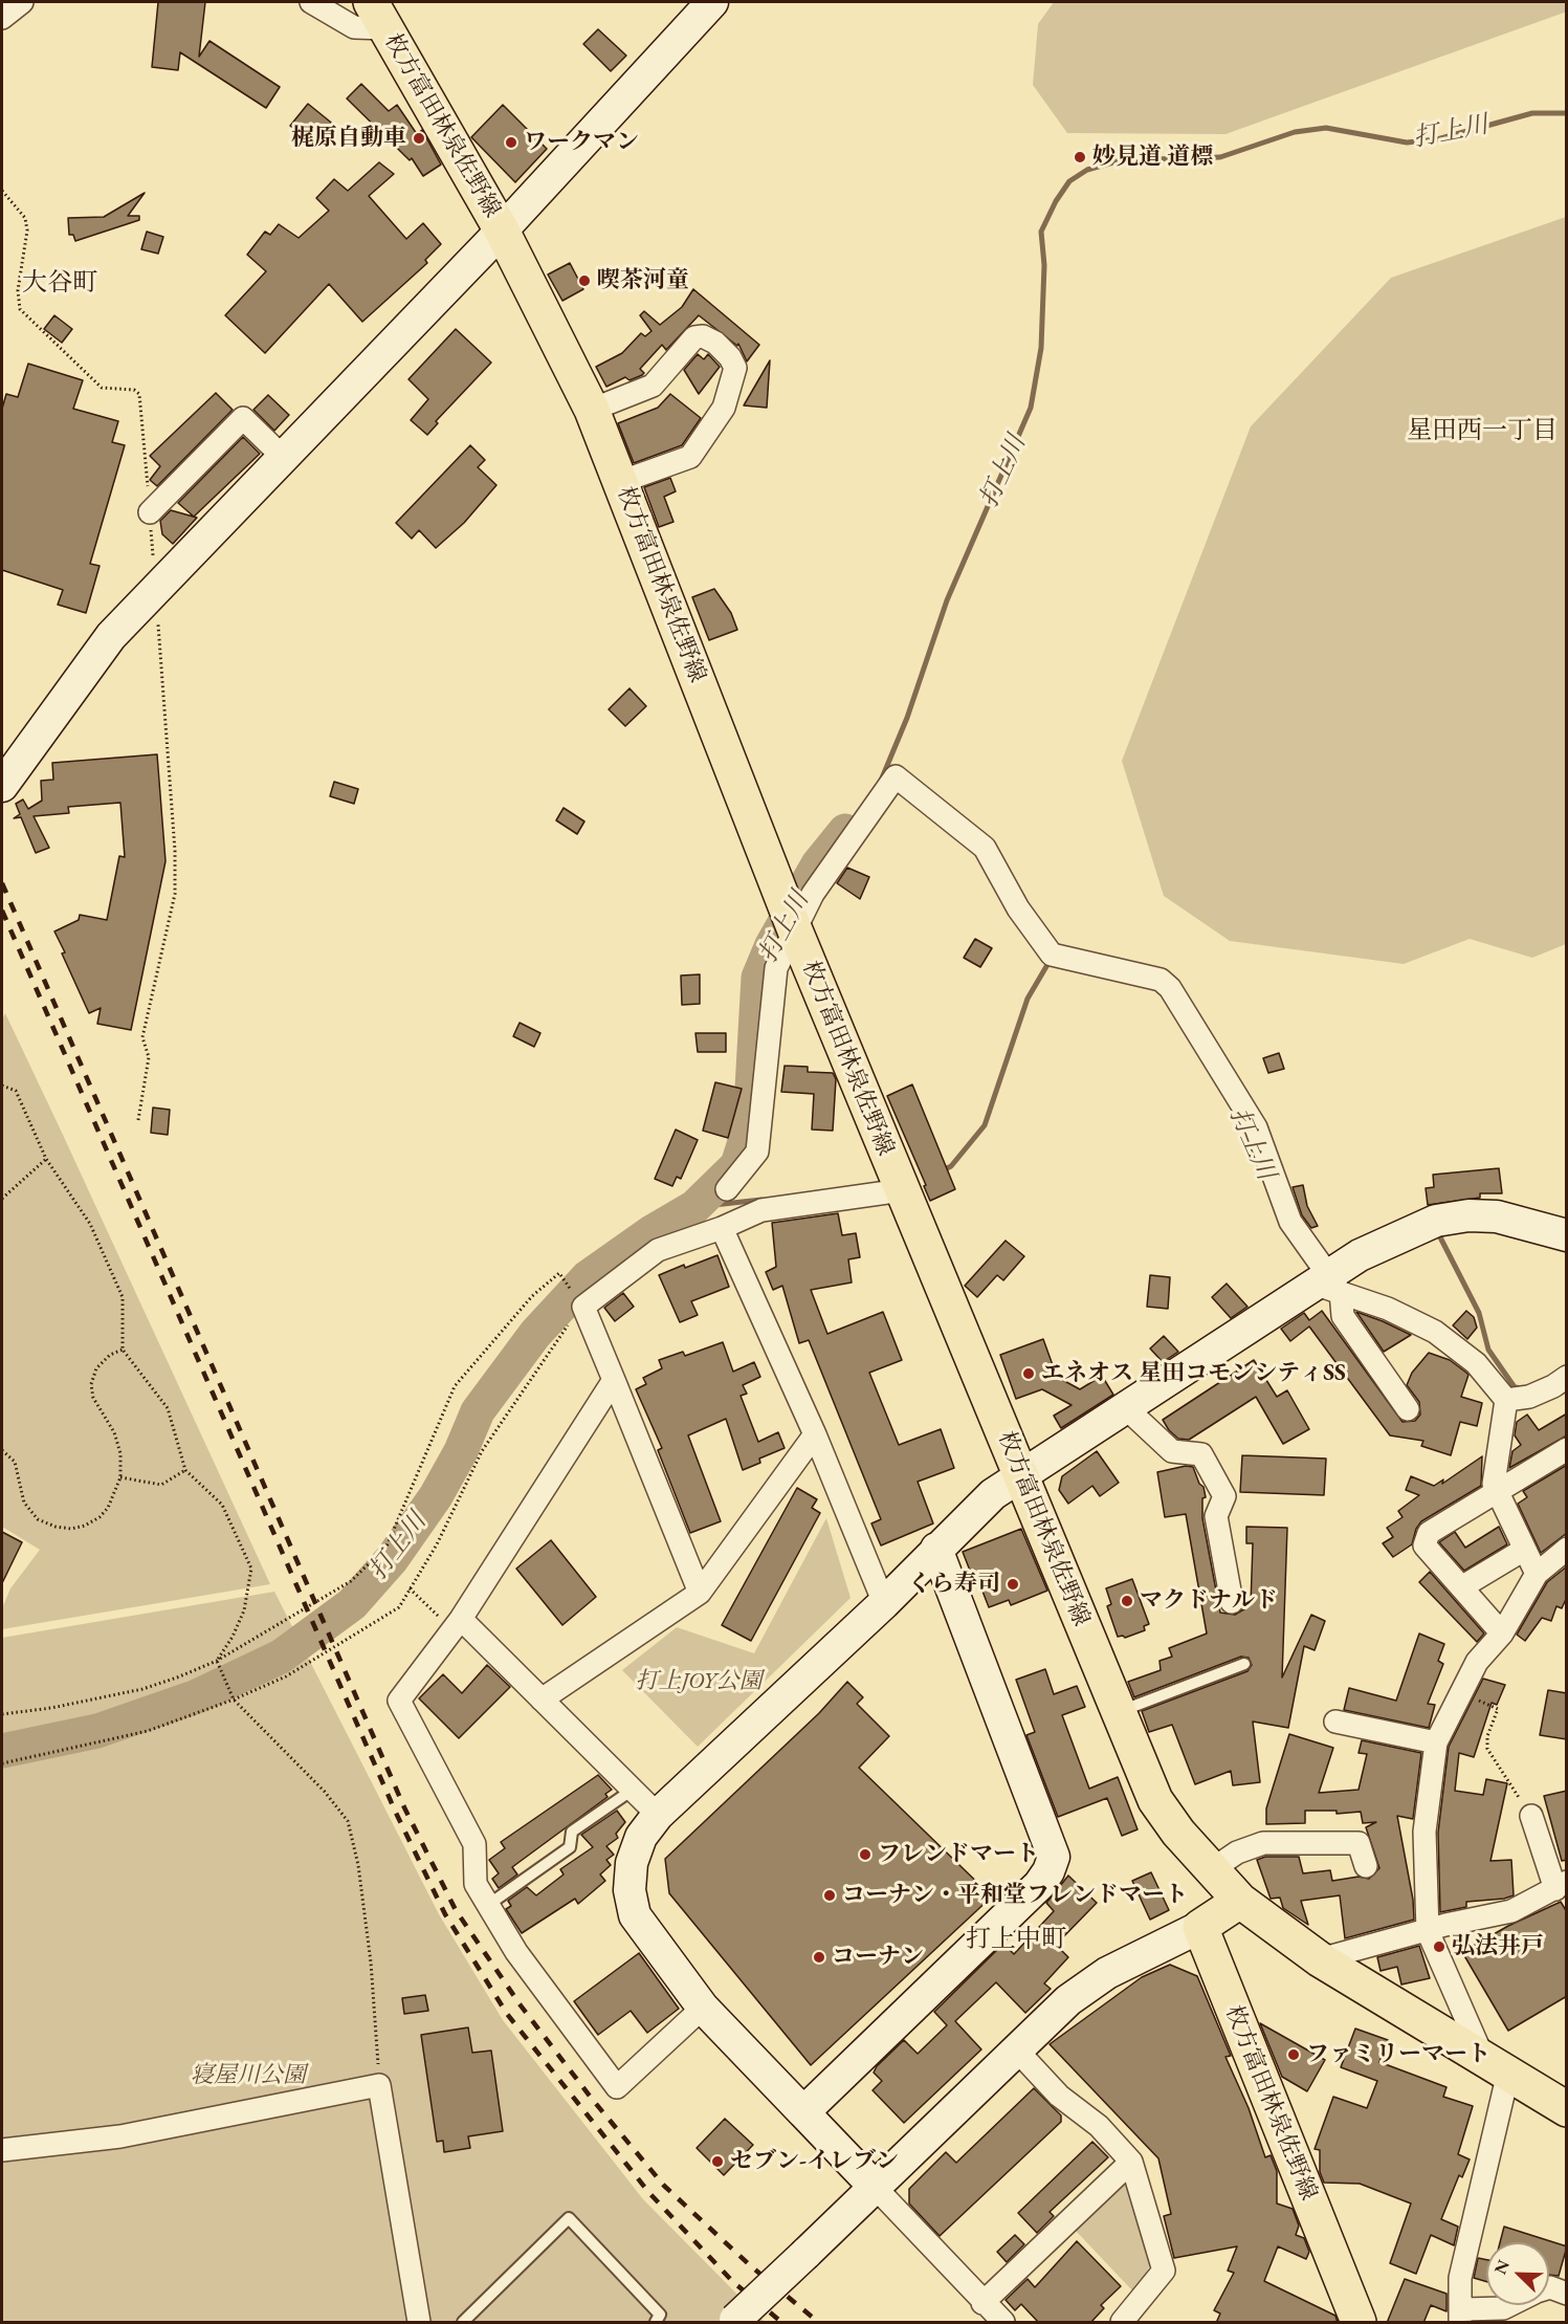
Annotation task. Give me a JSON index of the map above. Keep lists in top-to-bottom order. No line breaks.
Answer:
{"streets":{"main road":["枚方富田林泉佐野線"]},"districts":["大谷町","星田西一丁目","打上中町"],"water":["打上川"],"parks":["打上JOY公園","寝屋川公園"],"places":["梶原自動車","ワークマン","妙見道 道標","喫茶河童","エネオス 星田コモンシティSS","くら寿司","マクドナルド","フレンドマート","コーナン・平和堂フレンドマート","弘法井戸","コーナン","ファミリーマート","セブン-イレブン"],"north":"top left"}
